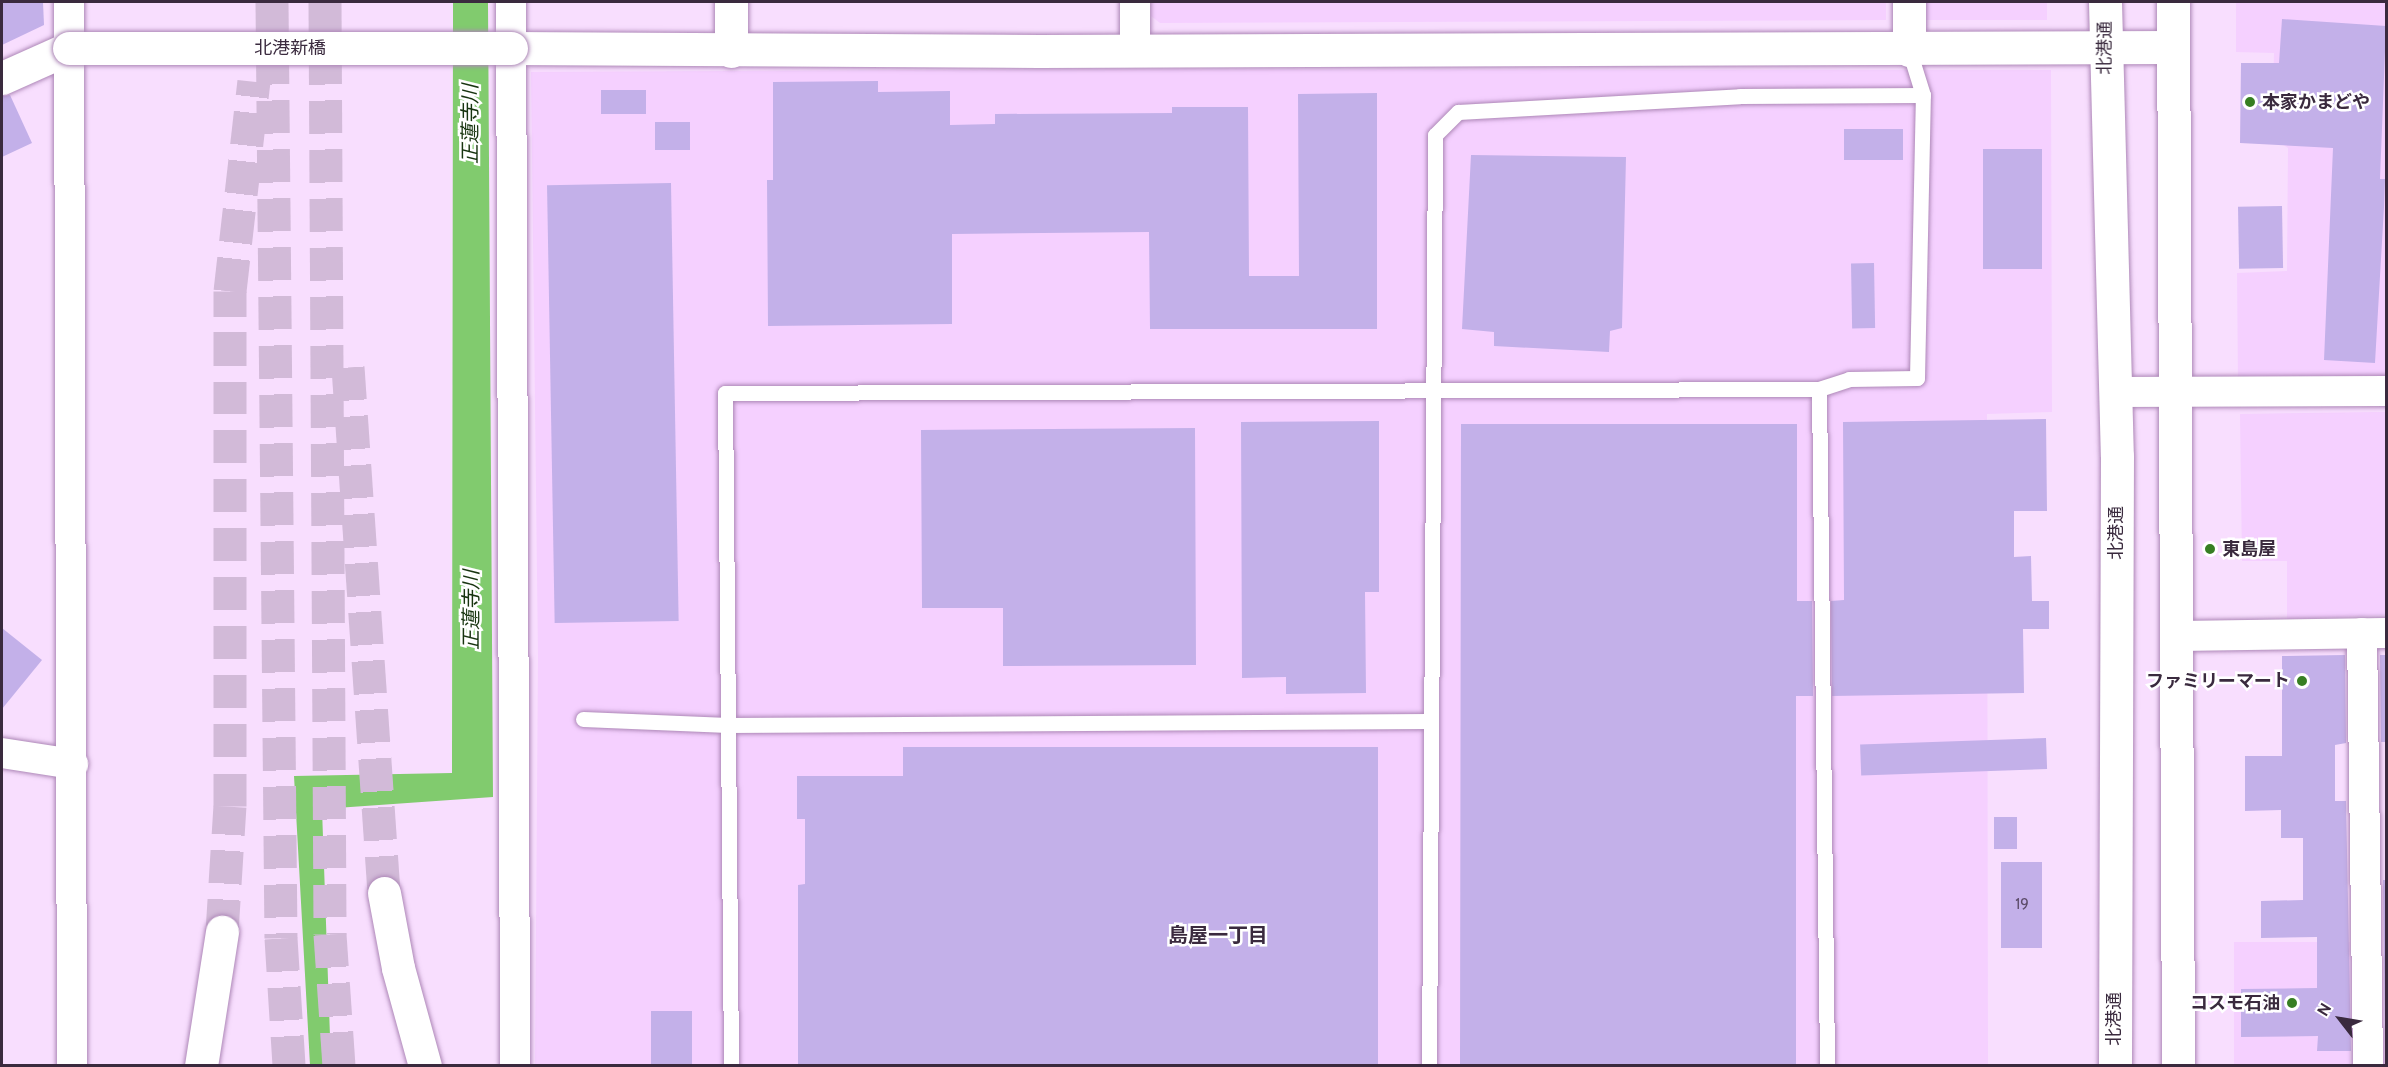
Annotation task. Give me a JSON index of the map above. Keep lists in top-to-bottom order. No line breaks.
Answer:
{"streets":{"main road":["北港新橋","北港通"]},"crossings":[["北港新橋","北港通"]],"districts":["島屋一丁目"],"water":["正蓮寺川"],"places":["本家かまどや","東島屋","ファミリーマート","コスモ石油"],"house_numbers":["19"],"north":"top left"}
